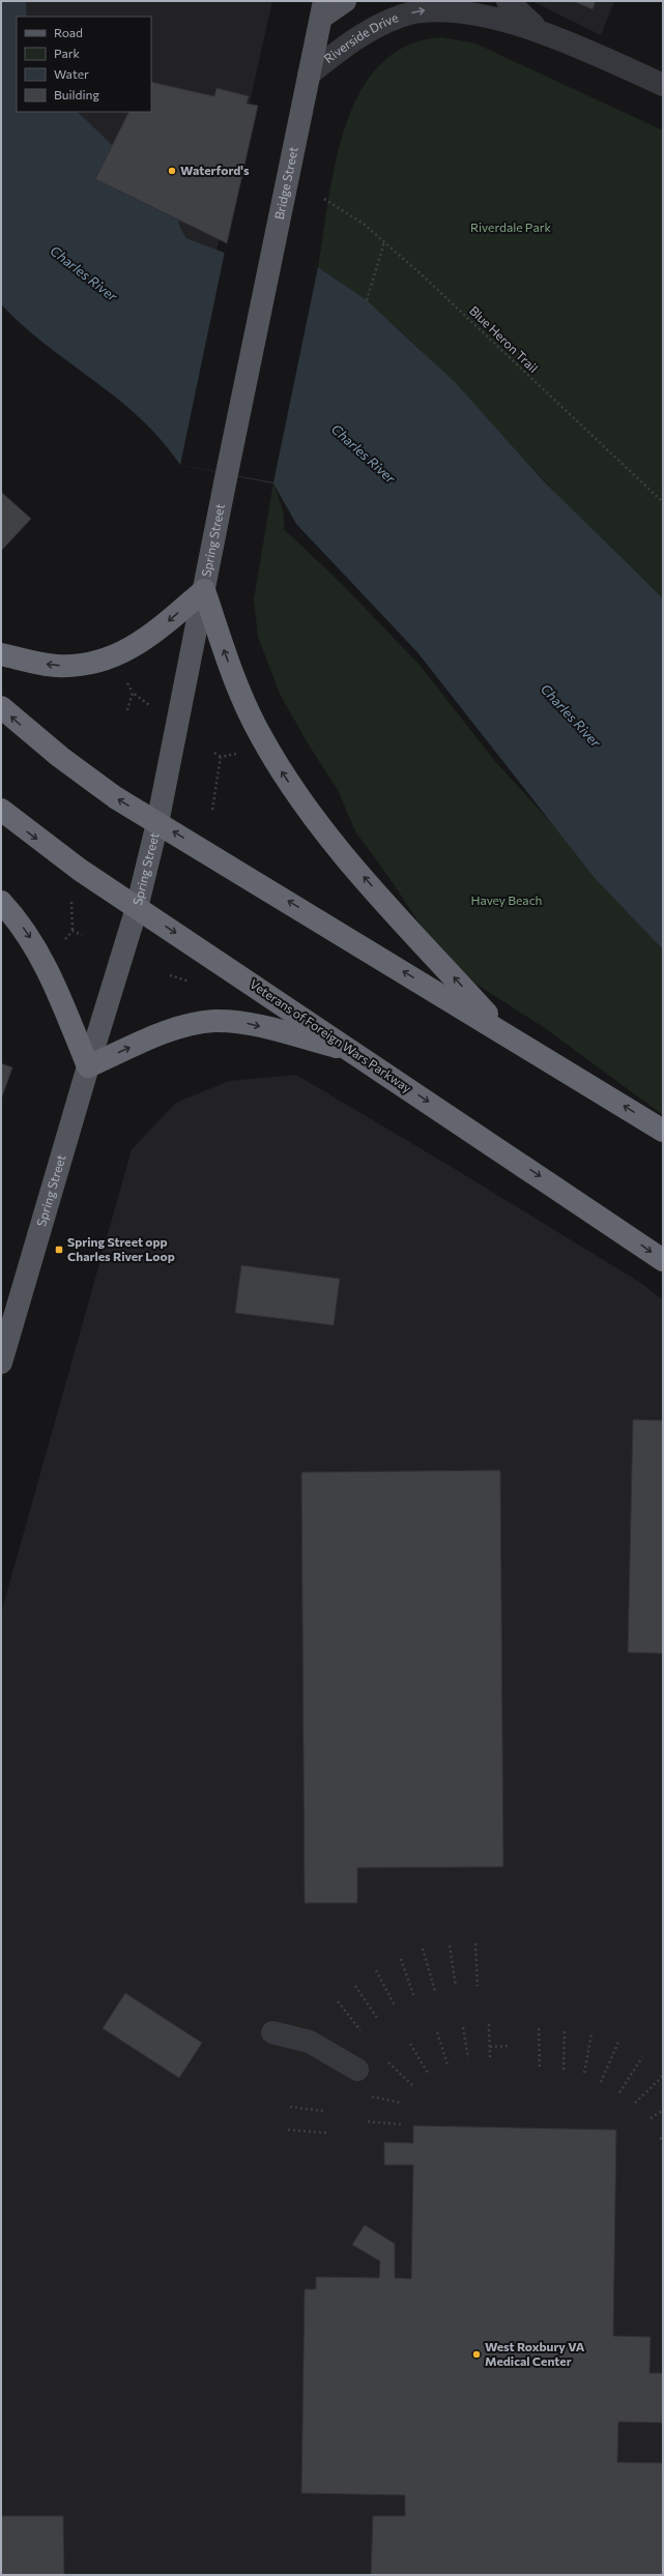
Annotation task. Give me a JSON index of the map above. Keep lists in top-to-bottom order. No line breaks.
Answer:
{"streets":{"highway":["Veterans of Foreign Wars Parkway"],"main road":["Bridge Street","Spring Street"],"street":["Riverside Drive"],"path":["Blue Heron Trail"]},"crossings":[["Riverside Drive","Bridge Street"],["Bridge Street","Spring Street"],["Spring Street","Veterans of Foreign Wars Parkway"]],"one_way":["Riverside Drive"],"water":["Charles River"],"parks":["Riverdale Park","Havey Beach"],"places":{"other":["Waterford's","West Roxbury VA Medical Center"],"transit":["Spring Street opp Charles River Loop"]},"legend":["Road","Park","Water","Building"]}
